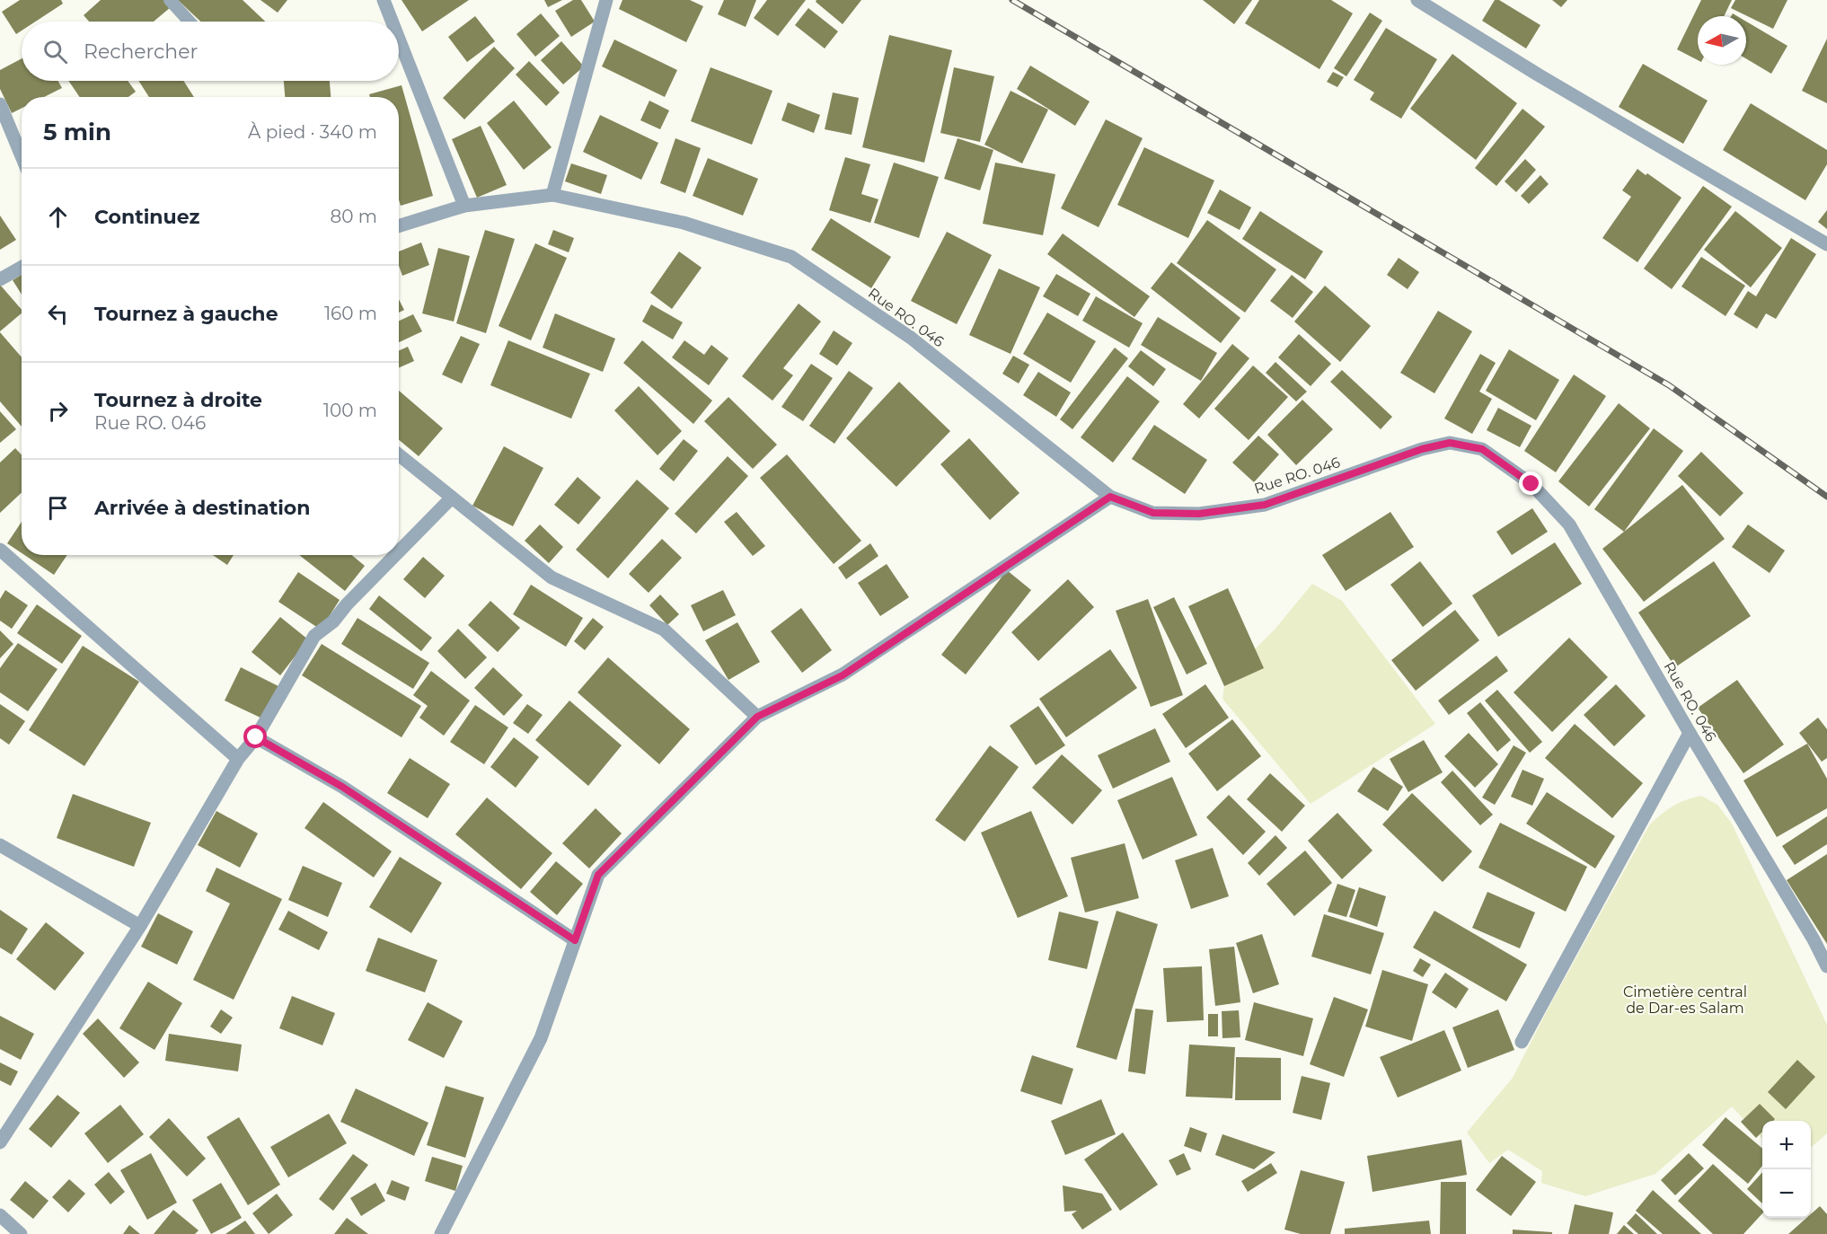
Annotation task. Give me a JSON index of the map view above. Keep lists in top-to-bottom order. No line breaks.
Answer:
{"streets":{"street":["Rue RO. 046"]},"parks":["Cimetière central de Dar-es Salam"],"north":"left","page":{"search":"Rechercher","heading":["5 min","À pied · 340 m"],"list":[["Continuez","80 m"],["Tournez à gauche","160 m"],["Tournez à droite","Rue RO. 046","100 m"],"Arrivée à destination"],"map_buttons":["+","−"]}}
